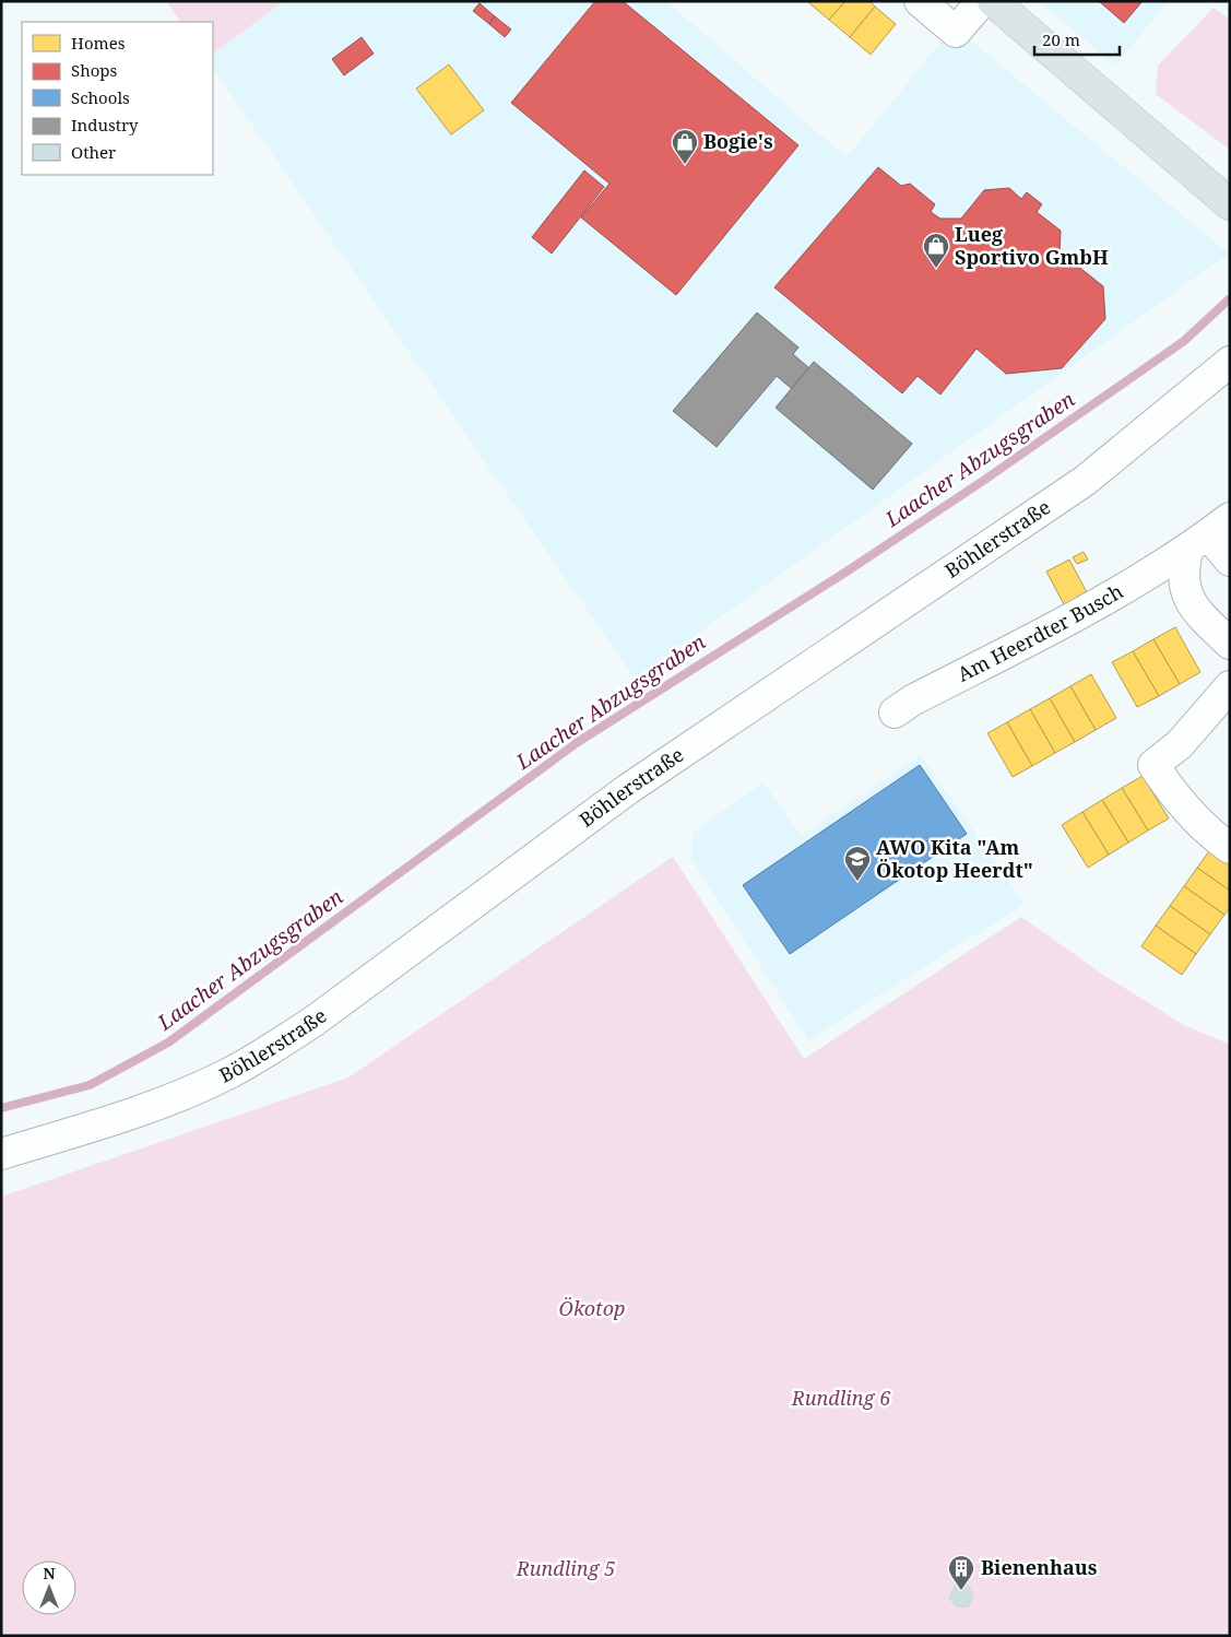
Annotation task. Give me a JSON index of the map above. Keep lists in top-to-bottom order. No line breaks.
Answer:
{"streets":{"street":["Böhlerstraße","Am Heerdter Busch"]},"water":["Laacher Abzugsgraben"],"parks":["Ökotop","Rundling 6","Rundling 5"],"places":{"shop":["Bogie's","Lueg Sportivo GmbH"],"school or university":["AWO Kita \"Am Ökotop Heerdt\""],"building":["Bienenhaus"]},"legend":["Homes","Shops","Schools","Industry","Other"],"scale_bar":"20 m","north":"top"}
